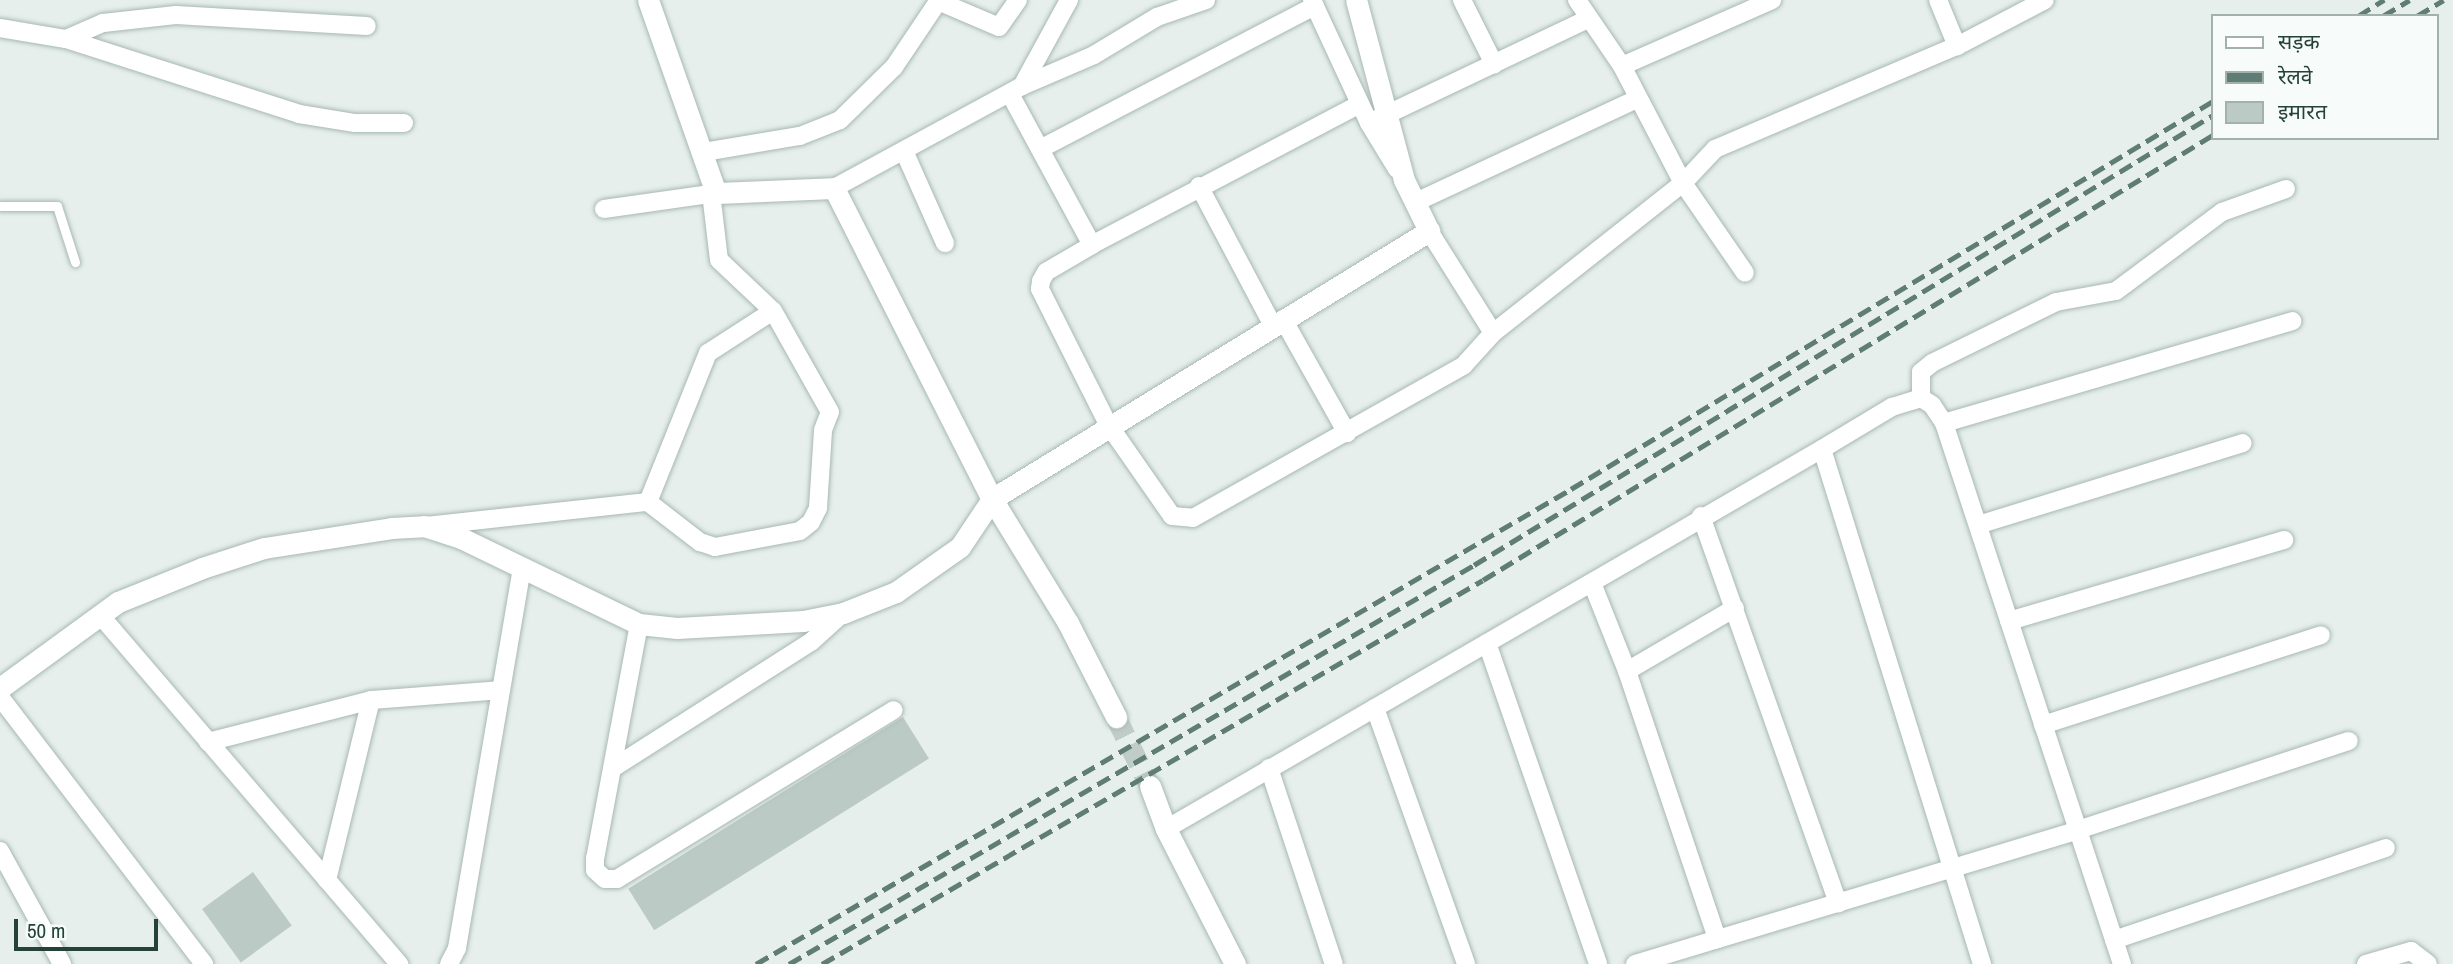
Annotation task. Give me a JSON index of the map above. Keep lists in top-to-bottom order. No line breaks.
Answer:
{"legend":["सड़क","रेलवे","इमारत"],"scale_bar":"50 m"}
